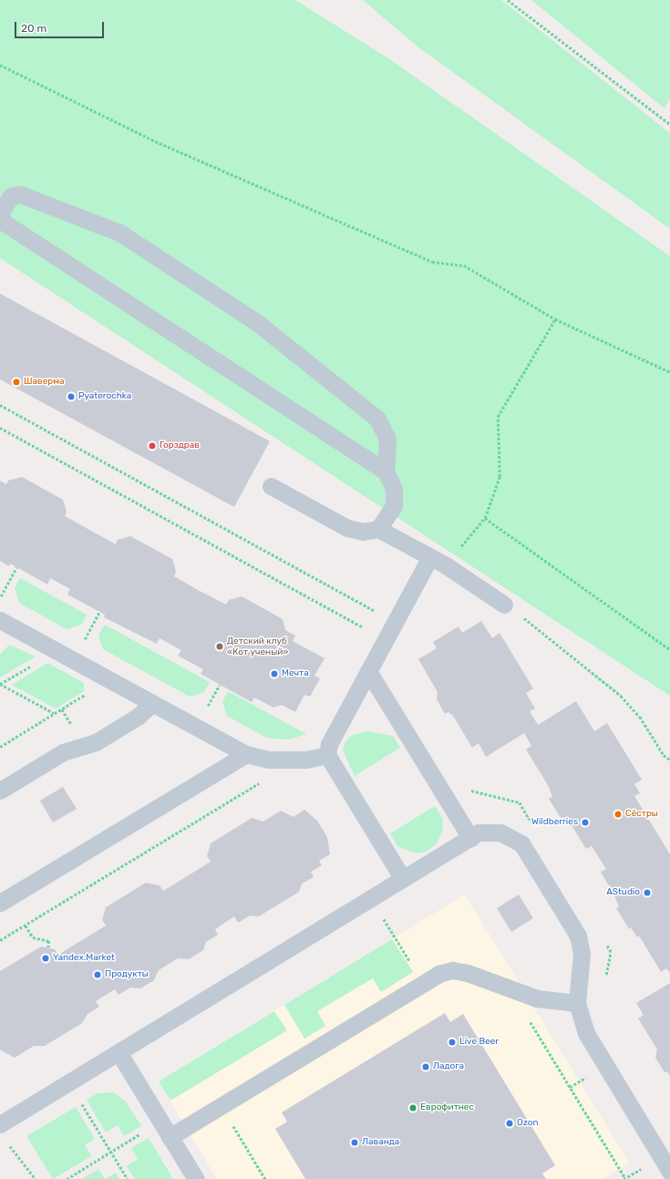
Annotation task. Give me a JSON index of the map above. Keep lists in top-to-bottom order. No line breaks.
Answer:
{"places":["Шаверма","Pyaterochka","Горздрав","Детский клуб «Кот ученый»","Мечта","Сёстры","Wildberries","AStudio","Yandex.Market","Продукты","Live Beer","Ладога","Еврофитнес","Ozon","Лаванда"],"scale_bar":"20 m"}
